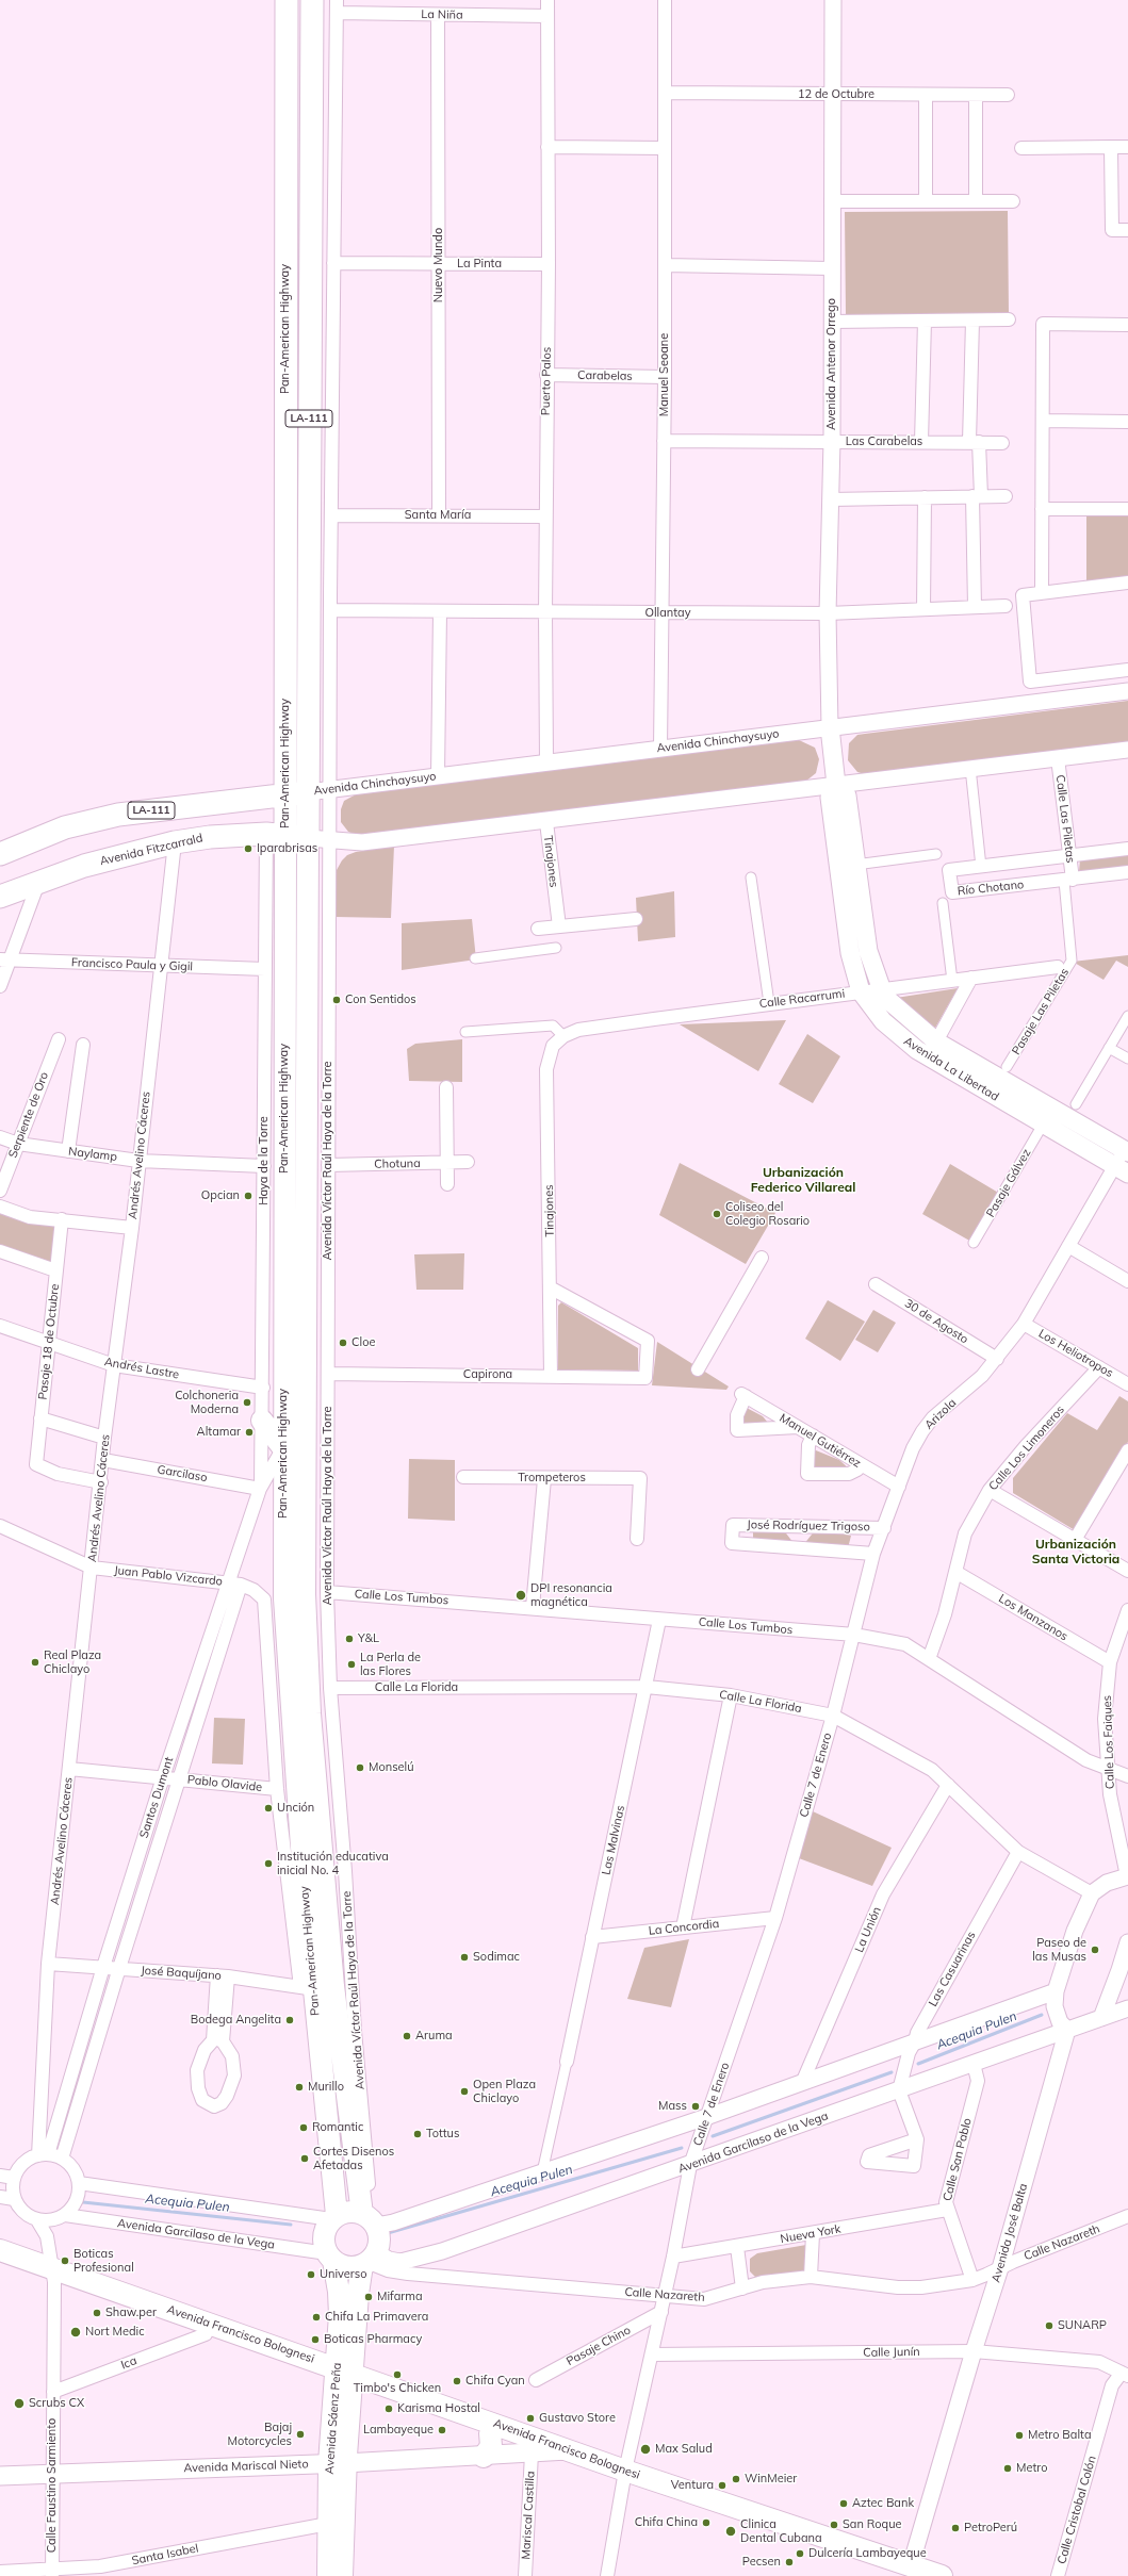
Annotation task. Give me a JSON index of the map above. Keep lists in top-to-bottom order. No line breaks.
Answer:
{"streets":{"highway":["Pan-American Highway","LA-111","Avenida Fitzcarrald"],"main road":["Avenida La Libertad","Avenida Francisco Bolognesi","Avenida Sáenz Peña","Avenida Mariscal Nieto"],"street":["La Niña","12 de Octubre","La Pinta","Nuevo Mundo","Avenida Antenor Orrego","Manuel Seoane","Carabelas","Puerto Palos","Las Carabelas","Santa María","Ollantay","Avenida Chinchaysuyo","Calle Las Piletas","Tinajones","Río Chotano","Francisco Paula y Gigil","Calle Racarrumi","Pasaje Las Piletas","Serpiente de Oro","Naylamp","Andrés Avelino Cáceres","Haya de la Torre","Avenida Víctor Raúl Haya de la Torre","Chotuna","Pasaje Gálvez","30 de Agosto","Pasaje 18 de Octubre","Los Heliotropos","Andrés Lastre","Capirona","Arizola","Manuel Gutiérrez","Calle Los Limoneros","Garcilaso","Trompeteros","José Rodríguez Trigoso","Juan Pablo Vizcardo","Calle Los Tumbos","Los Manzanos","Calle La Florida","Calle Los Faiques","Calle 7 de Enero","Pablo Olavide","Santos Dumont","Las Malvinas","La Concordia","La Unión","Las Casuarinas","José Baquíjano","Avenida Garcilaso de la Vega","Calle San Pablo","Avenida José Balta","Nueva York","Calle Nazareth","Pasaje Chino","Calle Junín","Ica","Calle Faustino Sarmiento","Calle Cristobal Colón","Mariscal Castilla","Santa Isabel"]},"crossings":[["La Niña","Nuevo Mundo"],["La Niña","Puerto Palos"],["La Niña","Avenida Víctor Raúl Haya de la Torre"],["12 de Octubre","Avenida Antenor Orrego"],["12 de Octubre","Manuel Seoane"],["La Pinta","Nuevo Mundo"],["La Pinta","Puerto Palos"],["La Pinta","Avenida Víctor Raúl Haya de la Torre"],["Nuevo Mundo","Santa María"],["Pan-American Highway","LA-111"],["Pan-American Highway","Avenida Chinchaysuyo"],["Pan-American Highway","Avenida Fitzcarrald"],["Pan-American Highway","Haya de la Torre"],["Pan-American Highway","Avenida Víctor Raúl Haya de la Torre"],["Pan-American Highway","Santos Dumont"],["Pan-American Highway","José Baquíjano"],["Pan-American Highway","Avenida Garcilaso de la Vega"],["Pan-American Highway","Calle Nazareth"],["Pan-American Highway","Avenida Sáenz Peña"],["Avenida Antenor Orrego","Las Carabelas"],["Avenida Antenor Orrego","Ollantay"],["Avenida Antenor Orrego","Avenida Chinchaysuyo"],["Avenida Antenor Orrego","Avenida La Libertad"],["Manuel Seoane","Carabelas"],["Manuel Seoane","Las Carabelas"],["Manuel Seoane","Ollantay"],["Manuel Seoane","Avenida Chinchaysuyo"],["Carabelas","Puerto Palos"],["Puerto Palos","Santa María"],["Puerto Palos","Ollantay"],["Puerto Palos","Avenida Chinchaysuyo"],["LA-111","Avenida Chinchaysuyo"],["Santa María","Avenida Víctor Raúl Haya de la Torre"],["Ollantay","Avenida Víctor Raúl Haya de la Torre"],["Avenida Chinchaysuyo","Avenida La Libertad"],["Avenida Chinchaysuyo","Avenida Víctor Raúl Haya de la Torre"],["Calle Las Piletas","Río Chotano"],["Calle Las Piletas","Pasaje Las Piletas"],["Avenida Fitzcarrald","Andrés Avelino Cáceres"],["Avenida Fitzcarrald","Haya de la Torre"],["Tinajones","Calle Racarrumi"],["Tinajones","Capirona"],["Río Chotano","Pasaje Las Piletas"],["Francisco Paula y Gigil","Andrés Avelino Cáceres"],["Francisco Paula y Gigil","Haya de la Torre"],["Calle Racarrumi","Avenida La Libertad"],["Avenida La Libertad","Pasaje Gálvez"],["Avenida La Libertad","Arizola"],["Serpiente de Oro","Naylamp"],["Naylamp","Andrés Avelino Cáceres"],["Naylamp","Haya de la Torre"],["Andrés Avelino Cáceres","Pasaje 18 de Octubre"],["Andrés Avelino Cáceres","Andrés Lastre"],["Andrés Avelino Cáceres","Garcilaso"],["Andrés Avelino Cáceres","Juan Pablo Vizcardo"],["Andrés Avelino Cáceres","Pablo Olavide"],["Andrés Avelino Cáceres","Santos Dumont"],["Andrés Avelino Cáceres","José Baquíjano"],["Andrés Avelino Cáceres","Avenida Garcilaso de la Vega"],["Andrés Avelino Cáceres","Calle Faustino Sarmiento"],["Haya de la Torre","Andrés Lastre"],["Haya de la Torre","Garcilaso"],["Haya de la Torre","Santos Dumont"],["Avenida Víctor Raúl Haya de la Torre","Chotuna"],["Avenida Víctor Raúl Haya de la Torre","Capirona"],["Avenida Víctor Raúl Haya de la Torre","Calle Los Tumbos"],["Avenida Víctor Raúl Haya de la Torre","Calle La Florida"],["Avenida Víctor Raúl Haya de la Torre","Avenida Garcilaso de la Vega"],["Avenida Víctor Raúl Haya de la Torre","Calle Nazareth"],["Avenida Víctor Raúl Haya de la Torre","Avenida Sáenz Peña"],["30 de Agosto","Arizola"],["Pasaje 18 de Octubre","Andrés Lastre"],["Los Heliotropos","Arizola"],["Los Heliotropos","Calle Los Limoneros"],["Arizola","Manuel Gutiérrez"],["Arizola","José Rodríguez Trigoso"],["Arizola","Calle Los Tumbos"],["Arizola","Calle La Florida"],["Arizola","Calle 7 de Enero"],["Calle Los Limoneros","Calle Los Tumbos"],["Calle Los Limoneros","Los Manzanos"],["Garcilaso","Santos Dumont"],["Juan Pablo Vizcardo","Pablo Olavide"],["Juan Pablo Vizcardo","Santos Dumont"],["Calle Los Tumbos","Calle Los Faiques"],["Calle Los Tumbos","Las Malvinas"],["Los Manzanos","Calle Los Faiques"],["Calle La Florida","Calle 7 de Enero"],["Calle La Florida","Las Malvinas"],["Calle La Florida","La Unión"],["Calle La Florida","Las Casuarinas"],["Calle 7 de Enero","La Concordia"],["Calle 7 de Enero","Avenida Garcilaso de la Vega"],["Calle 7 de Enero","Nueva York"],["Calle 7 de Enero","Calle Nazareth"],["Calle 7 de Enero","Avenida Francisco Bolognesi"],["Calle 7 de Enero","Pasaje Chino"],["Calle 7 de Enero","Calle Junín"],["Pablo Olavide","Santos Dumont"],["Santos Dumont","José Baquíjano"],["Santos Dumont","Avenida Garcilaso de la Vega"],["Santos Dumont","Calle Faustino Sarmiento"],["Las Malvinas","La Concordia"],["Las Casuarinas","Avenida Garcilaso de la Vega"],["Avenida Garcilaso de la Vega","Calle San Pablo"],["Avenida Garcilaso de la Vega","Avenida José Balta"],["Avenida Garcilaso de la Vega","Calle Nazareth"],["Avenida Garcilaso de la Vega","Avenida Sáenz Peña"],["Avenida Garcilaso de la Vega","Calle Faustino Sarmiento"],["Calle San Pablo","Nueva York"],["Calle San Pablo","Calle Nazareth"],["Avenida José Balta","Calle Nazareth"],["Avenida José Balta","Avenida Francisco Bolognesi"],["Avenida José Balta","Calle Junín"],["Calle Nazareth","Avenida Sáenz Peña"],["Avenida Francisco Bolognesi","Ica"],["Avenida Francisco Bolognesi","Avenida Sáenz Peña"],["Avenida Francisco Bolognesi","Avenida Mariscal Nieto"],["Avenida Francisco Bolognesi","Calle Faustino Sarmiento"],["Avenida Francisco Bolognesi","Mariscal Castilla"],["Calle Junín","Calle Cristobal Colón"],["Ica","Calle Faustino Sarmiento"],["Avenida Sáenz Peña","Avenida Mariscal Nieto"],["Avenida Sáenz Peña","Santa Isabel"],["Avenida Mariscal Nieto","Calle Faustino Sarmiento"],["Avenida Mariscal Nieto","Mariscal Castilla"],["Calle Faustino Sarmiento","Santa Isabel"]],"districts":["Urbanización Federico Villareal","Urbanización Santa Victoria"],"water":["Acequia Pulen"],"places":["Iparabrisas","Con Sentidos","Opcian","Coliseo del Colegio Rosario","Cloe","Colchoneria Moderna","Altamar","DPI resonancia magnética","Y&L","Real Plaza Chiclayo","La Perla de las Flores","Monselú","Unción","Institución educativa inicial No. 4","Paseo de las Musas","Sodimac","Bodega Angelita","Aruma","Murillo","Open Plaza Chiclayo","Mass","Romantic","Tottus","Cortes Disenos Afetadas","Boticas Profesional","Universo","Mifarma","Shaw.per","Chifa La Primavera","SUNARP","Nort Medic","Boticas Pharmacy","Timbo's Chicken","Chifa Cyan","Scrubs CX","Karisma Hostal","Gustavo Store","Lambayeque","Bajaj Motorcycles","Metro Balta","Max Salud","Metro","WinMeier","Ventura","Aztec Bank","Chifa China","San Roque","PetroPerú","Clinica Dental Cubana","Dulcería Lambayeque","Pecsen"]}
